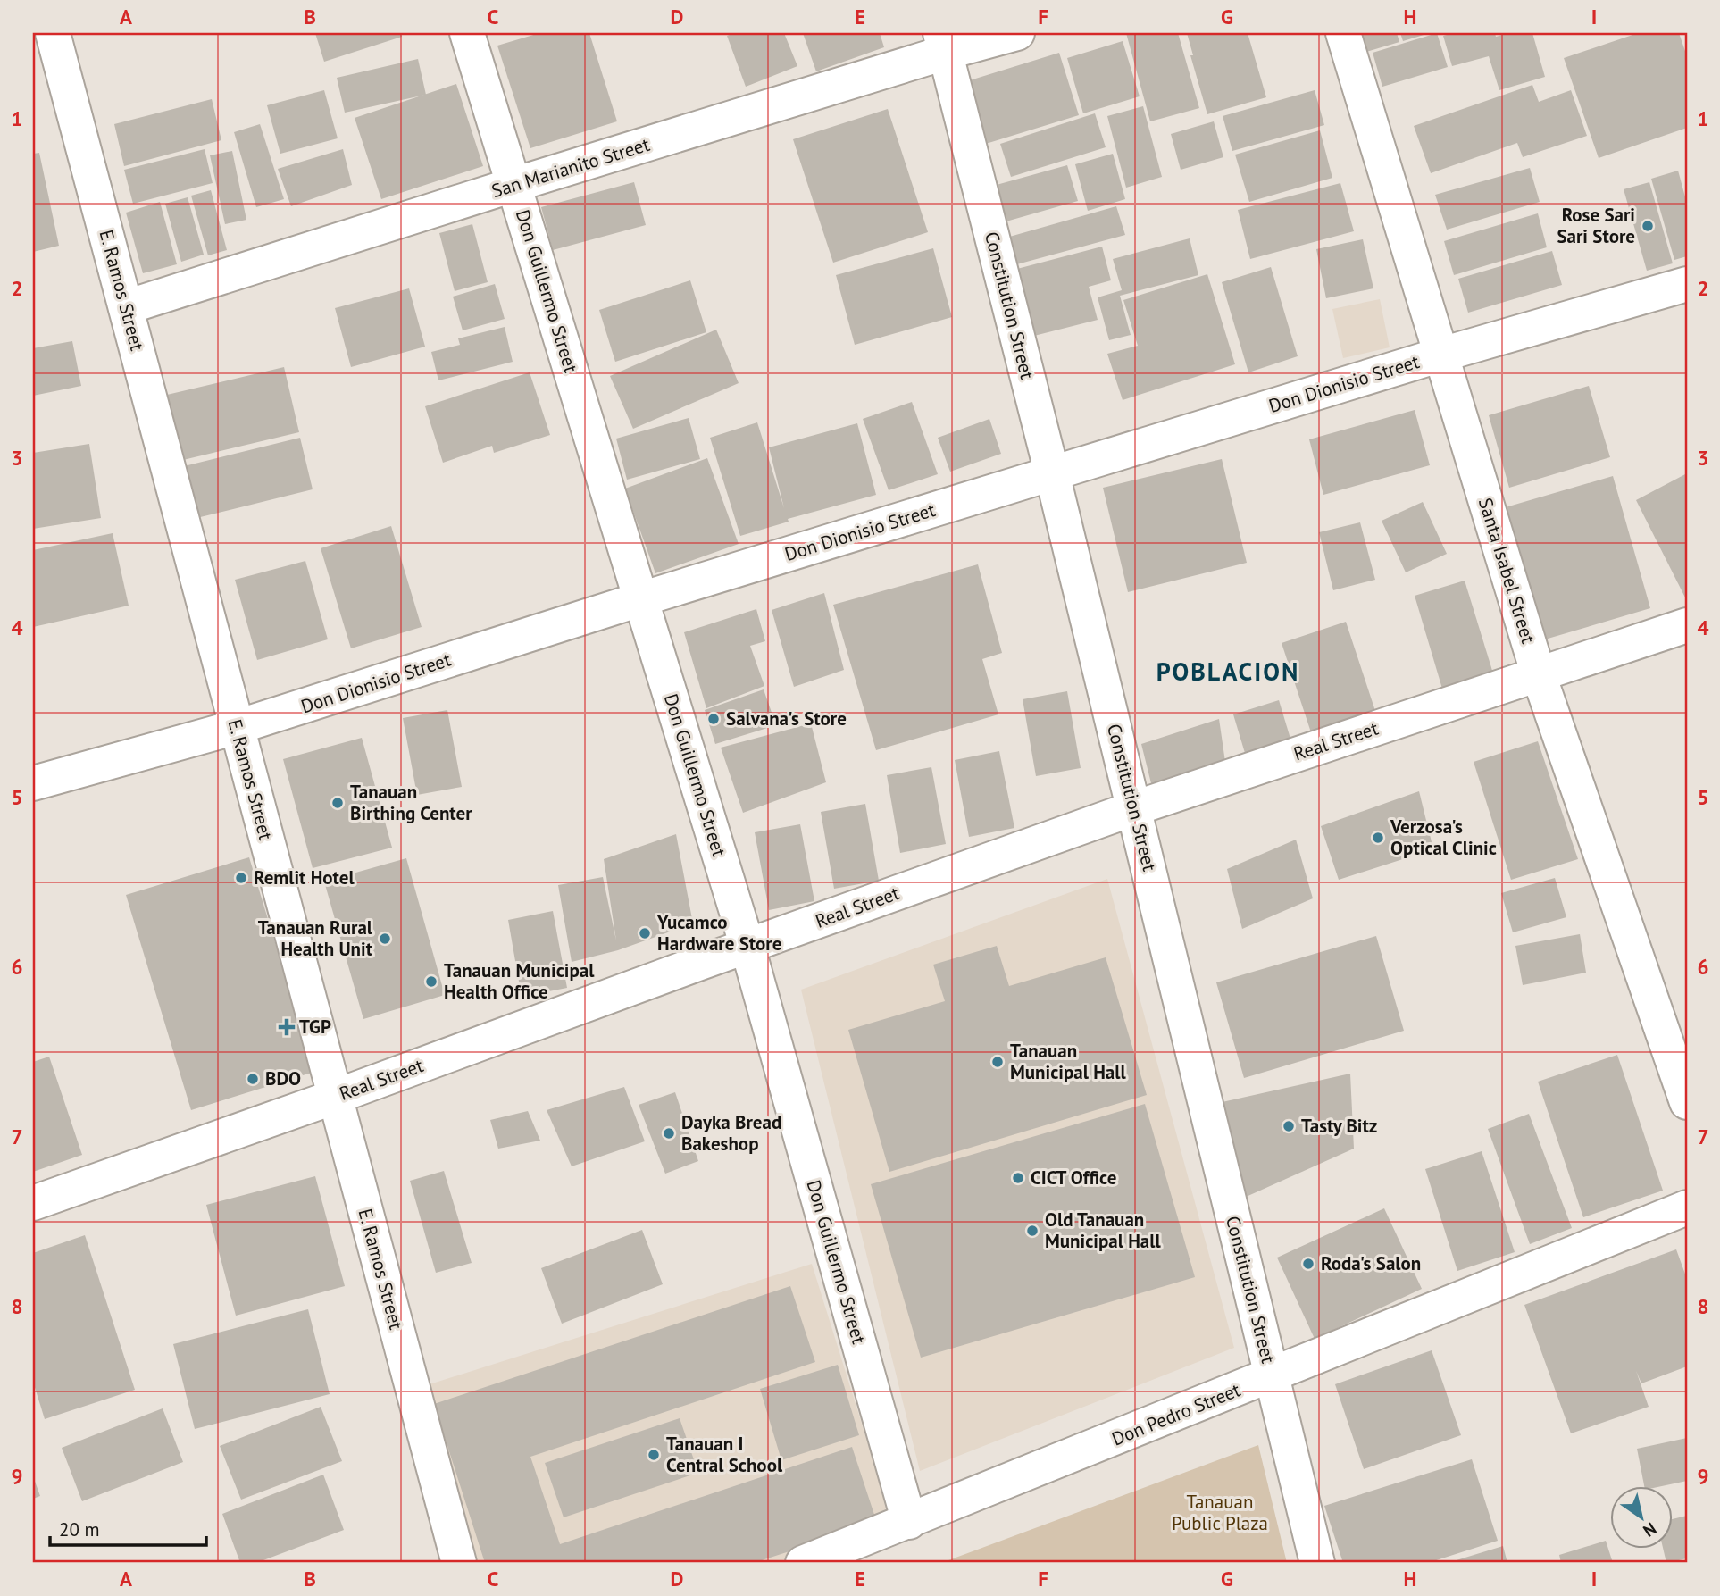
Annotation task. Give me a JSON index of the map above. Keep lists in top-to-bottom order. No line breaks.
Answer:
{"streets":{"street":["San Marianito Street","E. Ramos Street","Don Guillermo Street","Constitution Street","Don Dionisio Street","Santa Isabel Street","Real Street","Don Pedro Street"]},"crossings":[["San Marianito Street","E. Ramos Street"],["San Marianito Street","Don Guillermo Street"],["San Marianito Street","Constitution Street"],["E. Ramos Street","Don Dionisio Street"],["E. Ramos Street","Real Street"],["Don Guillermo Street","Don Dionisio Street"],["Don Guillermo Street","Real Street"],["Don Guillermo Street","Don Pedro Street"],["Constitution Street","Don Dionisio Street"],["Constitution Street","Real Street"],["Constitution Street","Don Pedro Street"],["Don Dionisio Street","Santa Isabel Street"],["Santa Isabel Street","Real Street"]],"districts":["POBLACION"],"parks":["Tanauan Public Plaza"],"places":{"other":["Rose Sari Sari Store","Salvana's Store","Tanauan Birthing Center","Verzosa's Optical Clinic","Remlit Hotel","Yucamco Hardware Store","Tanauan Rural Health Unit","Tanauan Municipal Health Office","Tanauan Municipal Hall","BDO","Tasty Bitz","Dayka Bread Bakeshop","CICT Office","Old Tanauan Municipal Hall","Roda's Salon","Tanauan I Central School"],"health":["TGP"]},"scale_bar":"20 m","north":"bottom right","grid":{"columns":["A","B","C","D","E","F","G","H","I"],"rows":["1","2","3","4","5","6","7","8","9"]}}
